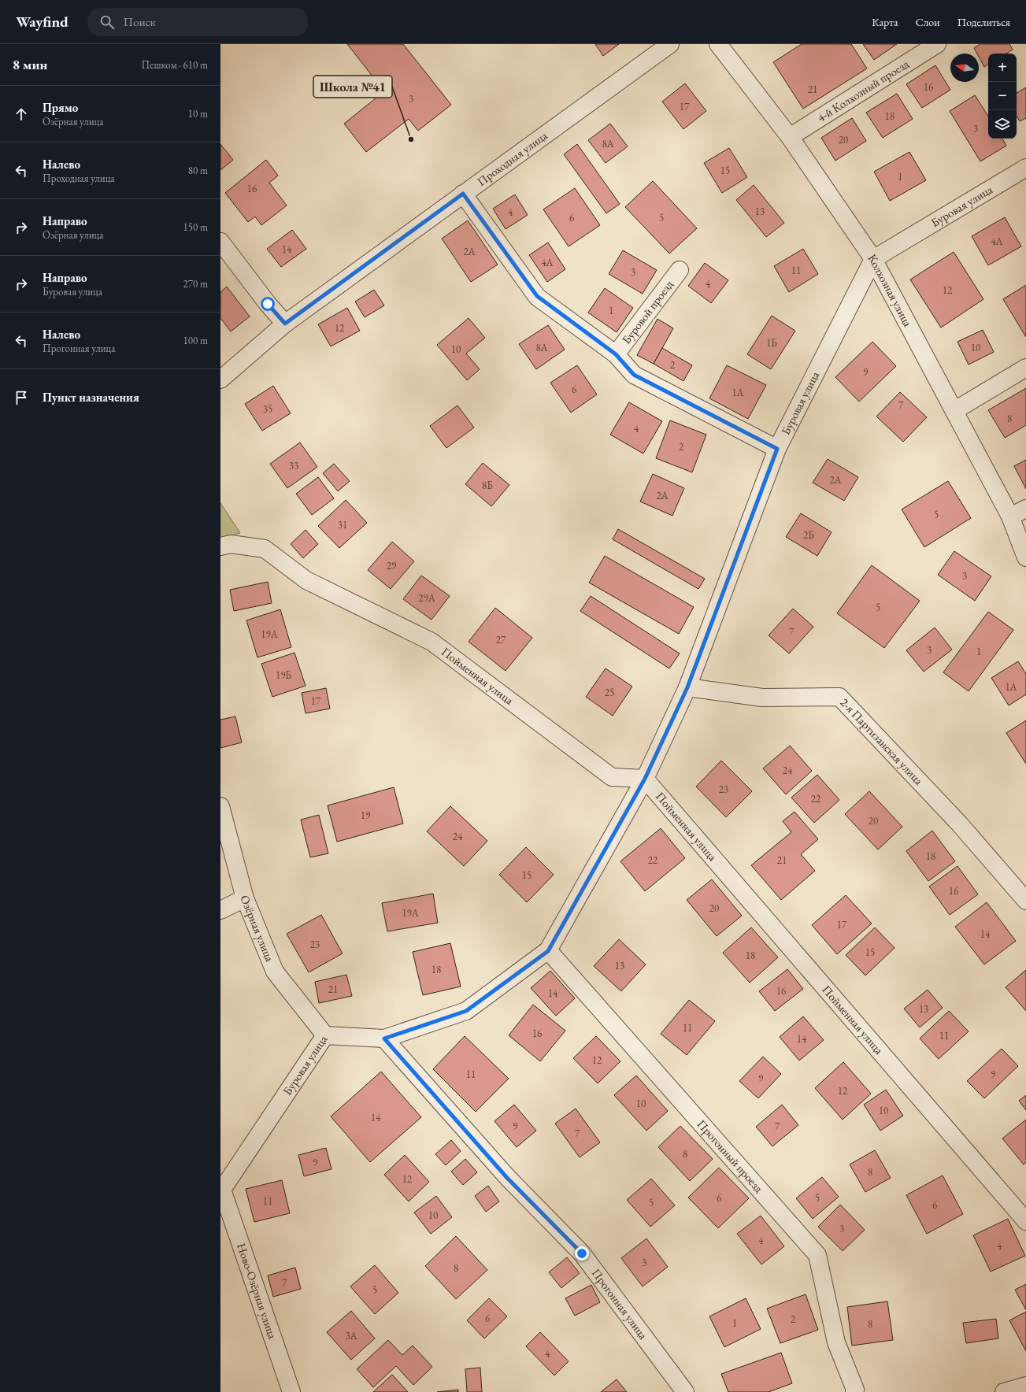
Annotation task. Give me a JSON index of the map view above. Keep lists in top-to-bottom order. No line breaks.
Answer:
{"streets":{"street":["4-й Колхозный проезд","Проходная улица","Буровая улица","Колхозная улица","Буровой проезд","Пойменная улица","2-я Партизанская улица","Озёрная улица","Прогонный проезд","Ново-Озёрная улица","Прогонная улица"]},"crossings":[["4-й Колхозный проезд","Колхозная улица"],["Буровая улица","Колхозная улица"],["Буровая улица","Пойменная улица"],["Буровая улица","2-я Партизанская улица"],["Буровая улица","Озёрная улица"],["Буровая улица","Прогонный проезд"],["Буровая улица","Ново-Озёрная улица"],["Буровая улица","Прогонная улица"]],"places":["Школа №41"],"house_numbers":["16","21","3","17","18","3","20","8А","15","1","16","13","4","6","5","4А","14","2А","4А","11","3","4","12","1","12","1Б","8А","10","10","2","9","6","1А","7","35","8","4","2","33","2А","8Б","2А","5","31","2Б","29","3","29А","5","7","19А","27","3","1","19Б","1А","25","17","24","23","22","19","20","24","18","22","21","15","16","20","19А","17","14","23","15","18","13","18","21","16","14","13","11","16","11","14","12","11","9","9","12","10","10","14","9","7","7","8","9","8","12","6","5","11","5","6","10","3","4","4","3","8","7","5","6","2","1","8","3А","4"],"north":"left","page":{"header":"Wayfind","search":"Поиск","nav":["Карта","Слои","Поделиться"],"heading":["8 мин","Пешком · 610 m"],"map_buttons":["+","−"],"list":[["Прямо","Озёрная улица","10 m"],["Налево","Проходная улица","80 m"],["Направо","Озёрная улица","150 m"],["Направо","Буровая улица","270 m"],["Налево","Прогонная улица","100 m"],"Пункт назначения"]}}
